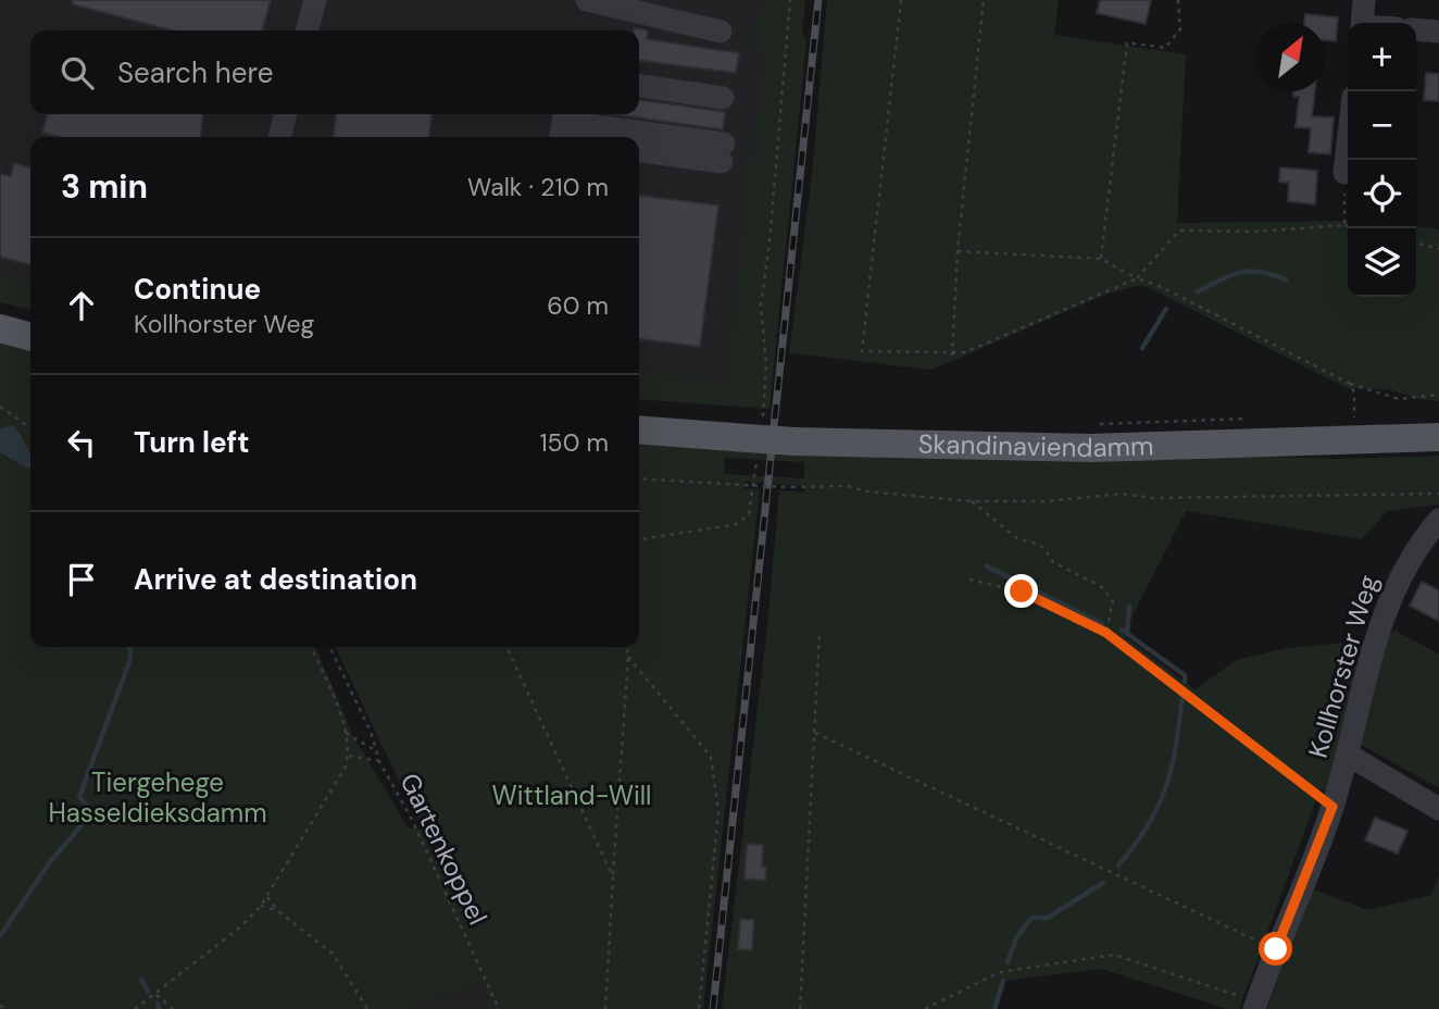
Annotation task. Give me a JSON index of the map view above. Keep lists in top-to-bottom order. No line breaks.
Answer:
{"streets":{"main road":["Skandinaviendamm"],"street":["Kollhorster Weg"],"path":["Gartenkoppel"]},"parks":["Tiergehege Hasseldieksdamm","Wittland-Will"],"north":"top right","page":{"map_buttons":["+","−"],"search":"Search here","heading":["3 min","Walk · 210 m"],"list":[["Continue","Kollhorster Weg","60 m"],["Turn left","150 m"],"Arrive at destination"]}}
